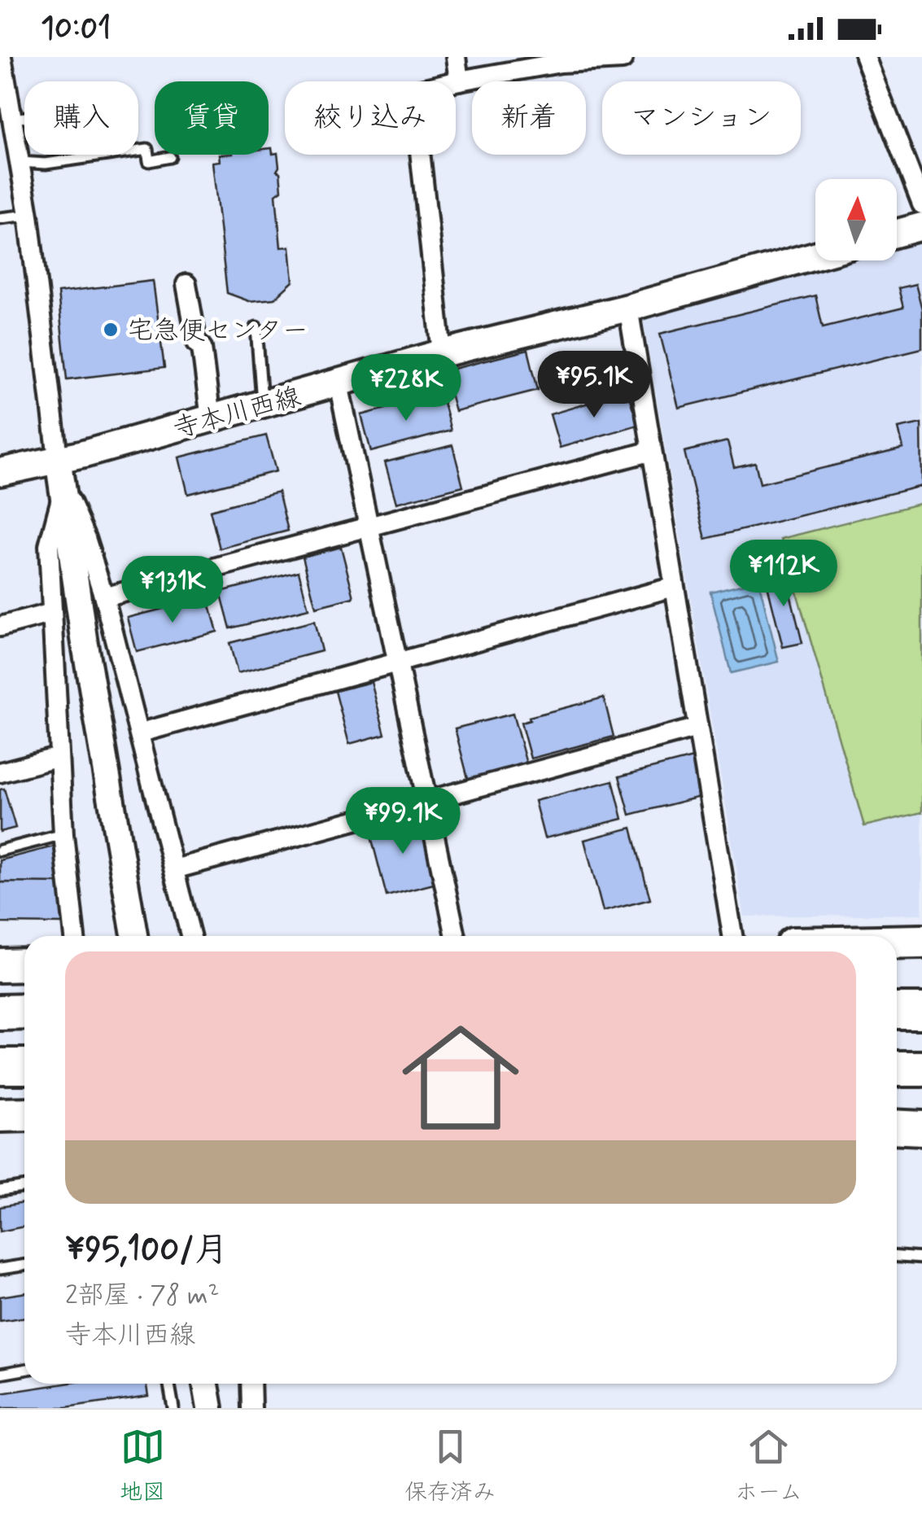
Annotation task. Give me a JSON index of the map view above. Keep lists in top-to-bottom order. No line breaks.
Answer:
{"streets":{"main road":["寺本川西線"]},"places":["宅急便センター"],"north":"top","page":{"status":"10:01","chip":["購入","賃貸","絞り込み","新着","マンション"],"price":["¥95.1K","¥228K","¥112K","¥131K","¥99.1K"],"list":[{"name":"¥95,100/月","note":"2部屋 · 78 m² · 寺本川西線"}],"tabs":["地図","保存済み","ホーム"]}}
